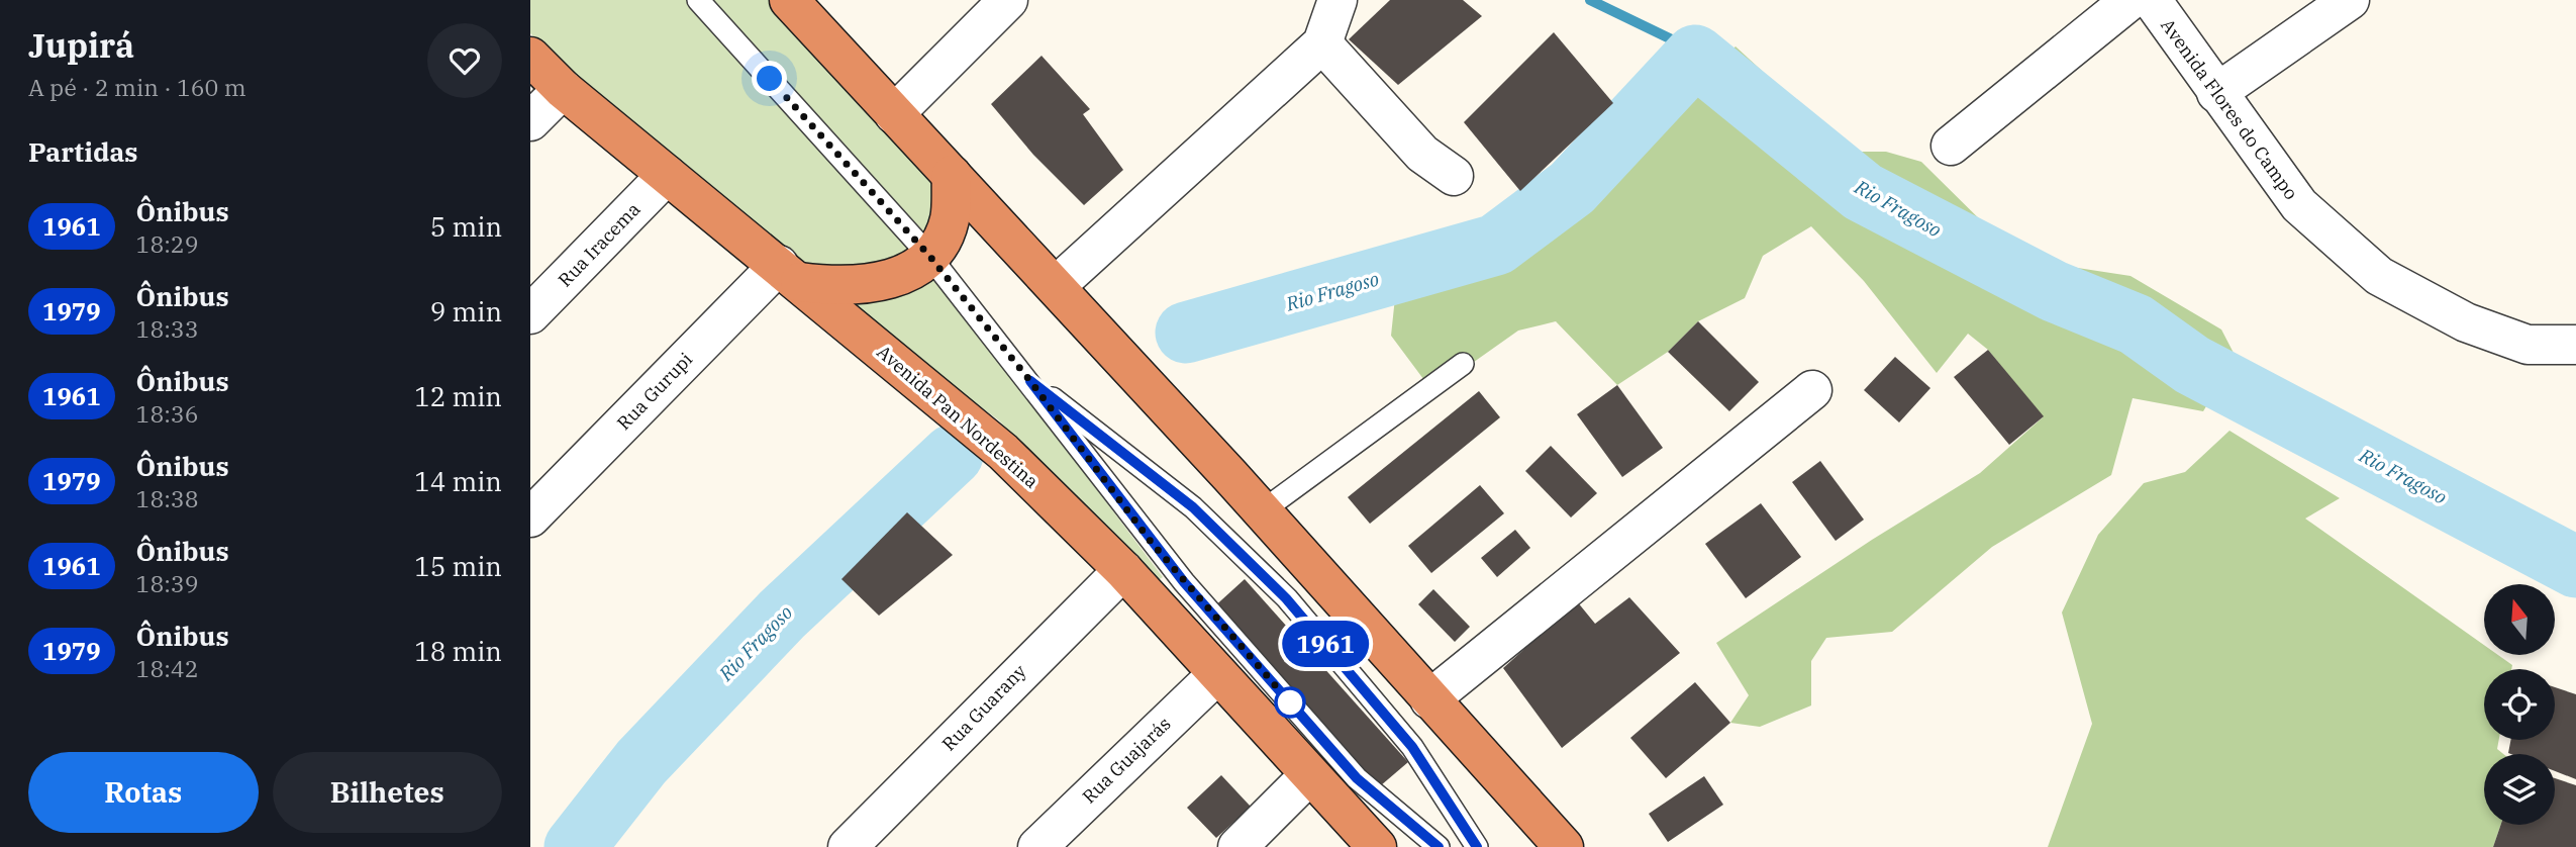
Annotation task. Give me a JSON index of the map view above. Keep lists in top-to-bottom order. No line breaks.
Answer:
{"streets":{"highway":["Avenida Pan Nordestina"],"street":["Avenida Flores do Campo","Rua Iracema","Rua Gurupi","Rua Guarany","Rua Guajarás"]},"crossings":[["Rua Iracema","Avenida Pan Nordestina"],["Rua Gurupi","Avenida Pan Nordestina"],["Avenida Pan Nordestina","Rua Guarany"],["Avenida Pan Nordestina","Rua Guajarás"]],"water":["Rio Fragoso"],"lines":["bus line 1961"],"north":"top","page":{"heading":[["Jupirá","A pé · 2 min · 160 m"],"Partidas"],"on_map":"1961","list":[{"mark":"1961","name":"Ônibus","note":"18:29","value":"5 min"},{"mark":"1979","name":"Ônibus","note":"18:33","value":"9 min"},{"mark":"1961","name":"Ônibus","note":"18:36","value":"12 min"},{"mark":"1979","name":"Ônibus","note":"18:38","value":"14 min"},{"mark":"1961","name":"Ônibus","note":"18:39","value":"15 min"},{"mark":"1979","name":"Ônibus","note":"18:42","value":"18 min"}],"buttons":["Rotas","Bilhetes"]}}
